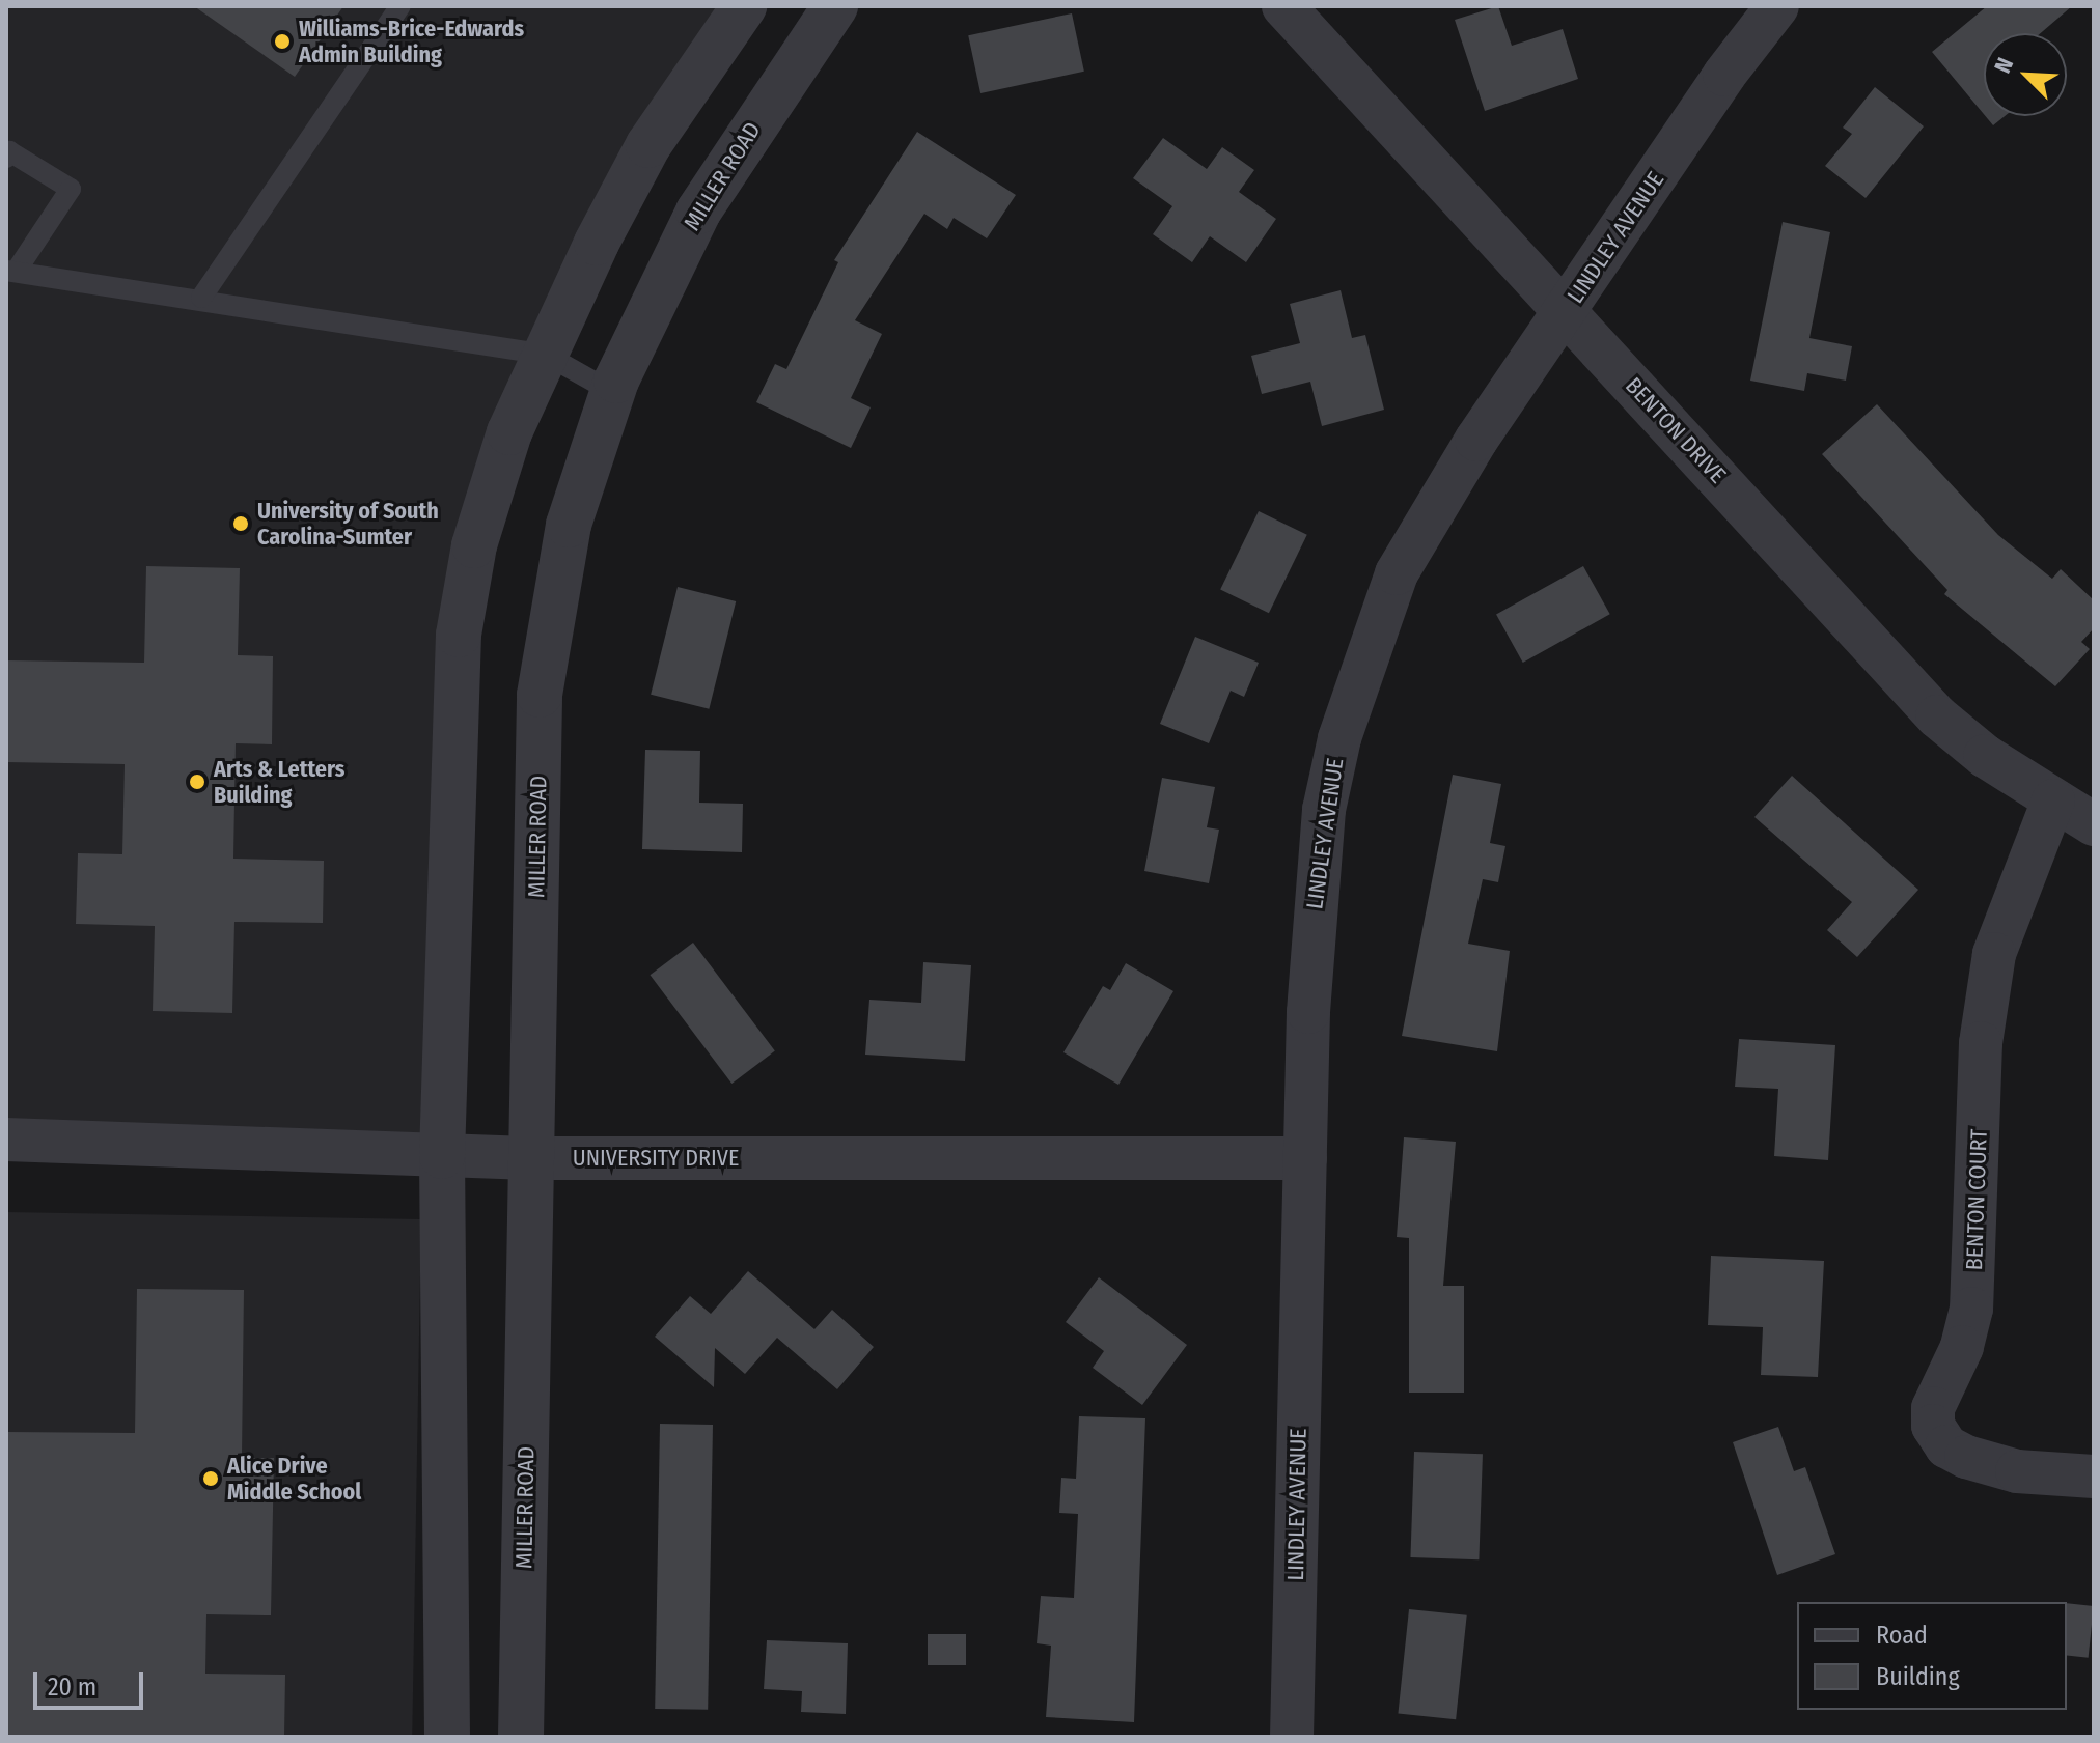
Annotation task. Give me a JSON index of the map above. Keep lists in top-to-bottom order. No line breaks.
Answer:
{"streets":{"street":["MILLER ROAD","LINDLEY AVENUE","BENTON DRIVE","UNIVERSITY DRIVE","BENTON COURT"]},"crossings":[["MILLER ROAD","UNIVERSITY DRIVE"],["LINDLEY AVENUE","BENTON DRIVE"],["LINDLEY AVENUE","UNIVERSITY DRIVE"],["BENTON DRIVE","BENTON COURT"]],"places":["Williams-Brice-Edwards Admin Building","University of South Carolina-Sumter","Arts & Letters Building","Alice Drive Middle School"],"legend":["Road","Building"],"scale_bar":"20 m","north":"top left"}
